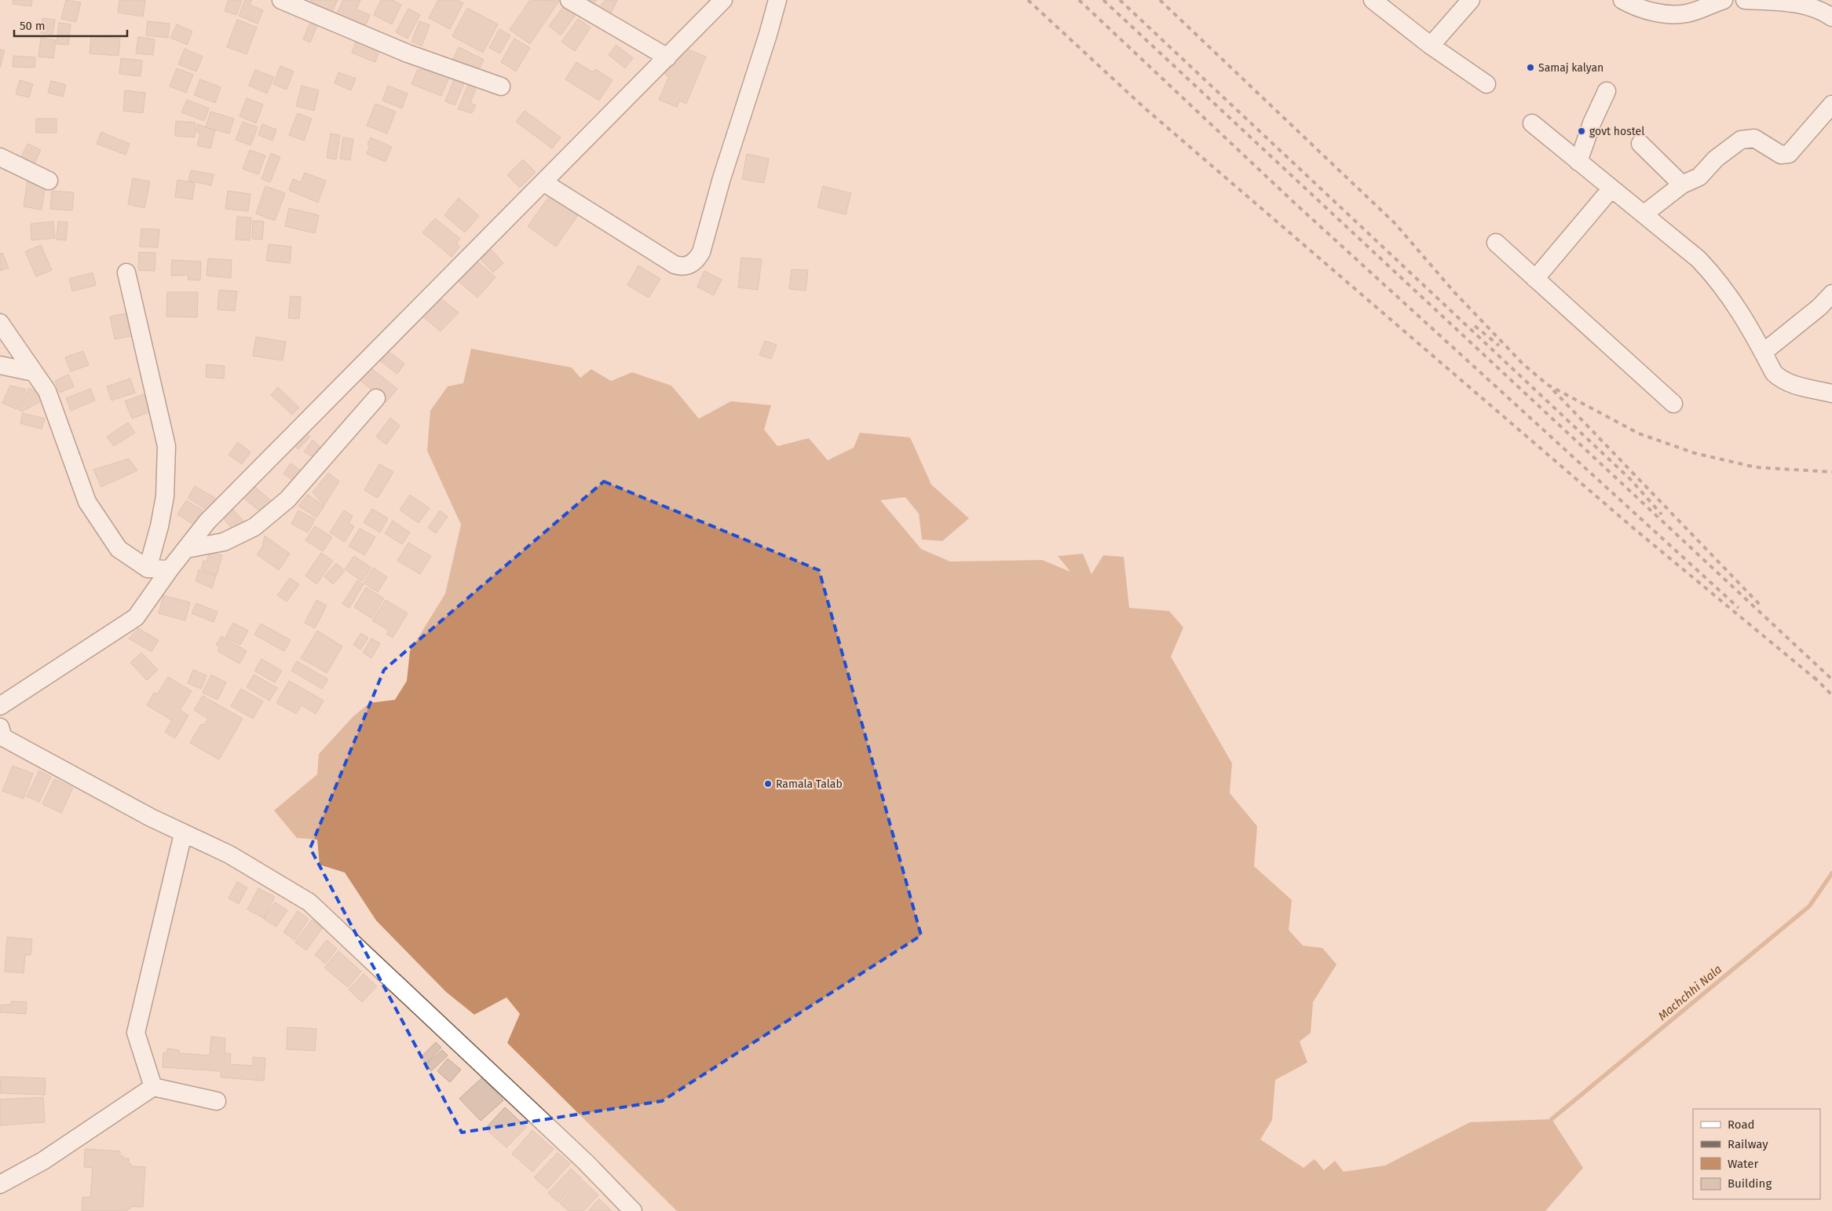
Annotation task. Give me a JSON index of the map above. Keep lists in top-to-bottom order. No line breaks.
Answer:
{"water":["Machchhi Nala"],"places":["Samaj kalyan","govt hostel","Ramala Talab"],"legend":["Road","Railway","Water","Building"],"scale_bar":"50 m"}
